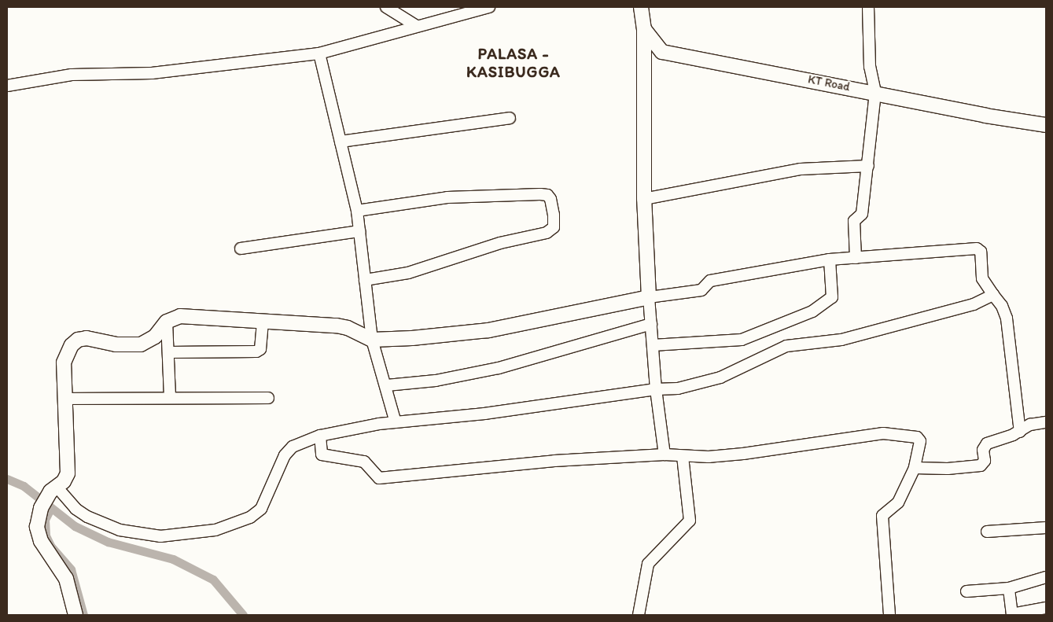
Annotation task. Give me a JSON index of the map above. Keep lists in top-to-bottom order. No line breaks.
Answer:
{"streets":{"main road":["KT Road"]},"districts":["PALASA - KASIBUGGA"]}
